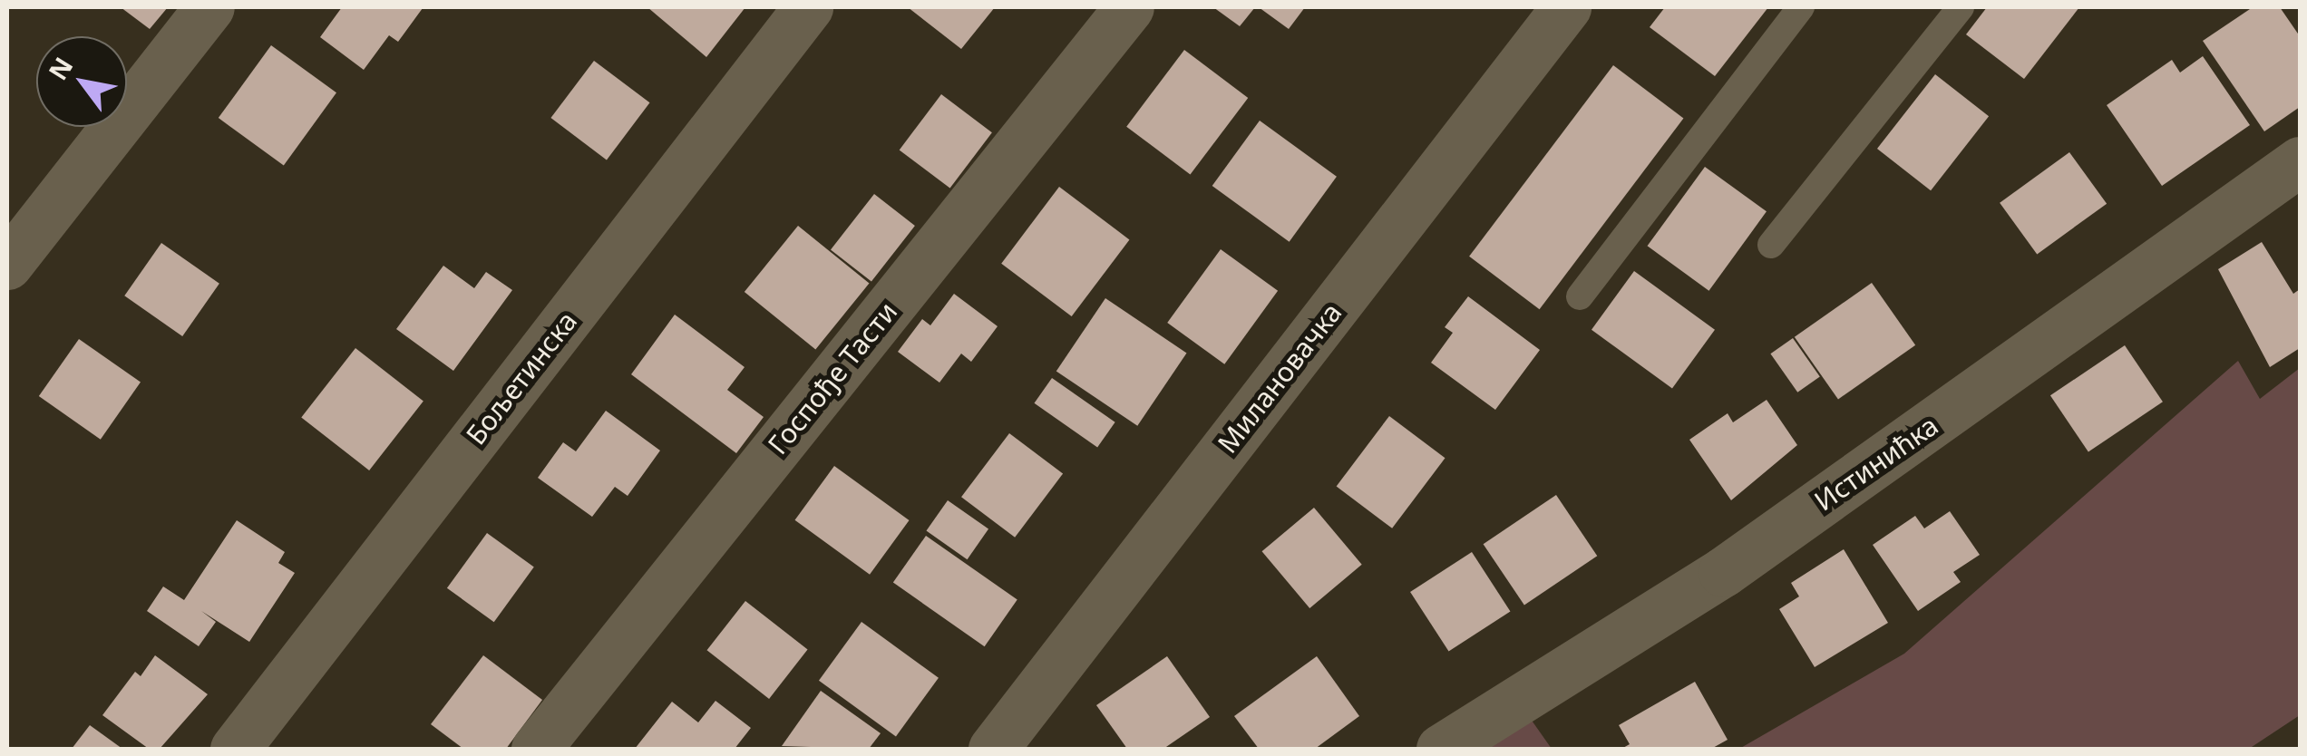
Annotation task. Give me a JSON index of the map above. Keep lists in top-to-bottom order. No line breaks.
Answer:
{"streets":{"street":["Бољетинска","Госпође Тасти","Милановачка","Истинићка"]},"north":"top left"}
